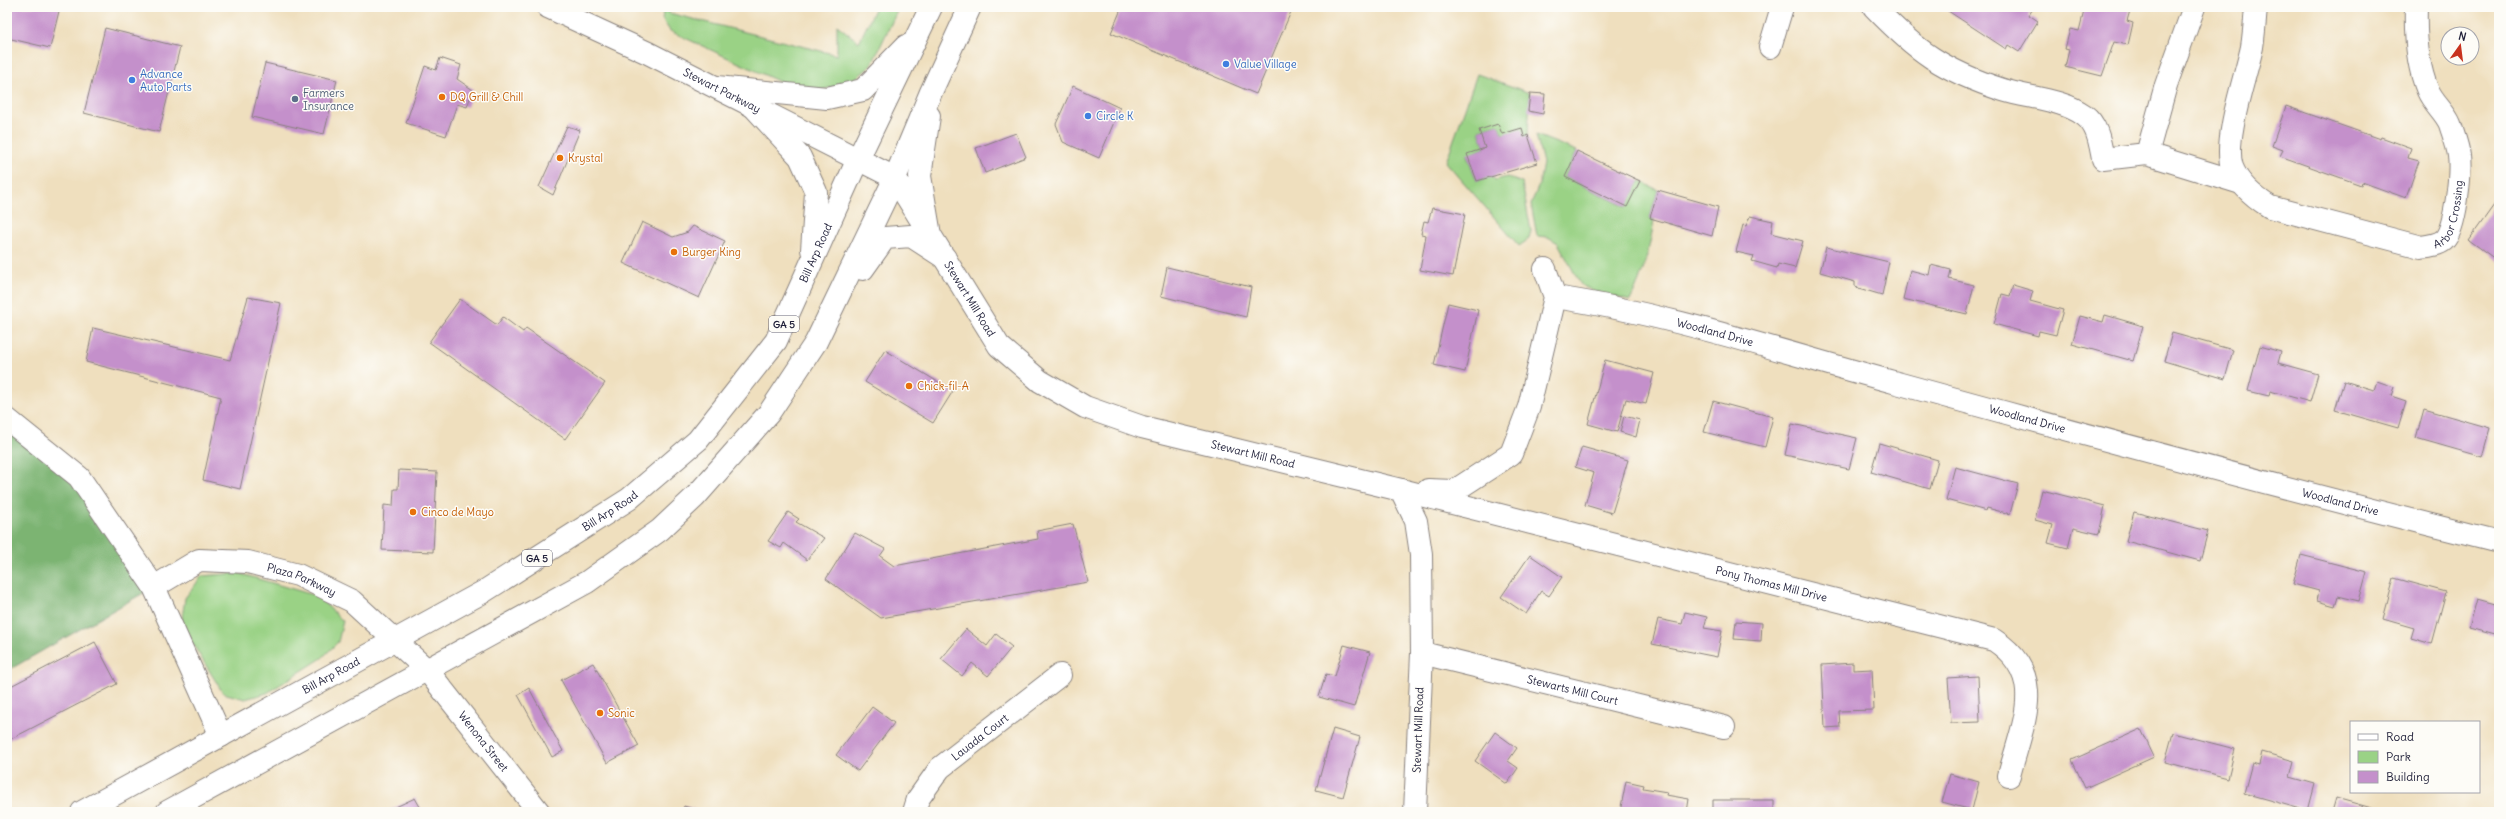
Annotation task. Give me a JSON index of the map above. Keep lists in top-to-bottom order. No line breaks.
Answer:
{"streets":{"street":["Stewart Parkway","Arbor Crossing","Bill Arp Road","Stewart Mill Road","GA 5","Woodland Drive","Plaza Parkway","Pony Thomas Mill Drive","Stewarts Mill Court","Lauada Court","Wenona Street"]},"crossings":[["Stewart Parkway","Bill Arp Road"],["Stewart Parkway","Stewart Mill Road"],["Bill Arp Road","Plaza Parkway"],["Stewart Mill Road","Pony Thomas Mill Drive"],["Stewart Mill Road","Stewarts Mill Court"],["Plaza Parkway","Wenona Street"]],"places":["Value Village","Advance Auto Parts","DQ Grill & Chill","Farmers Insurance","Circle K","Krystal","Burger King","Chick-fil-A","Cinco de Mayo","Sonic"],"legend":["Road","Park","Building"],"north":"top"}
